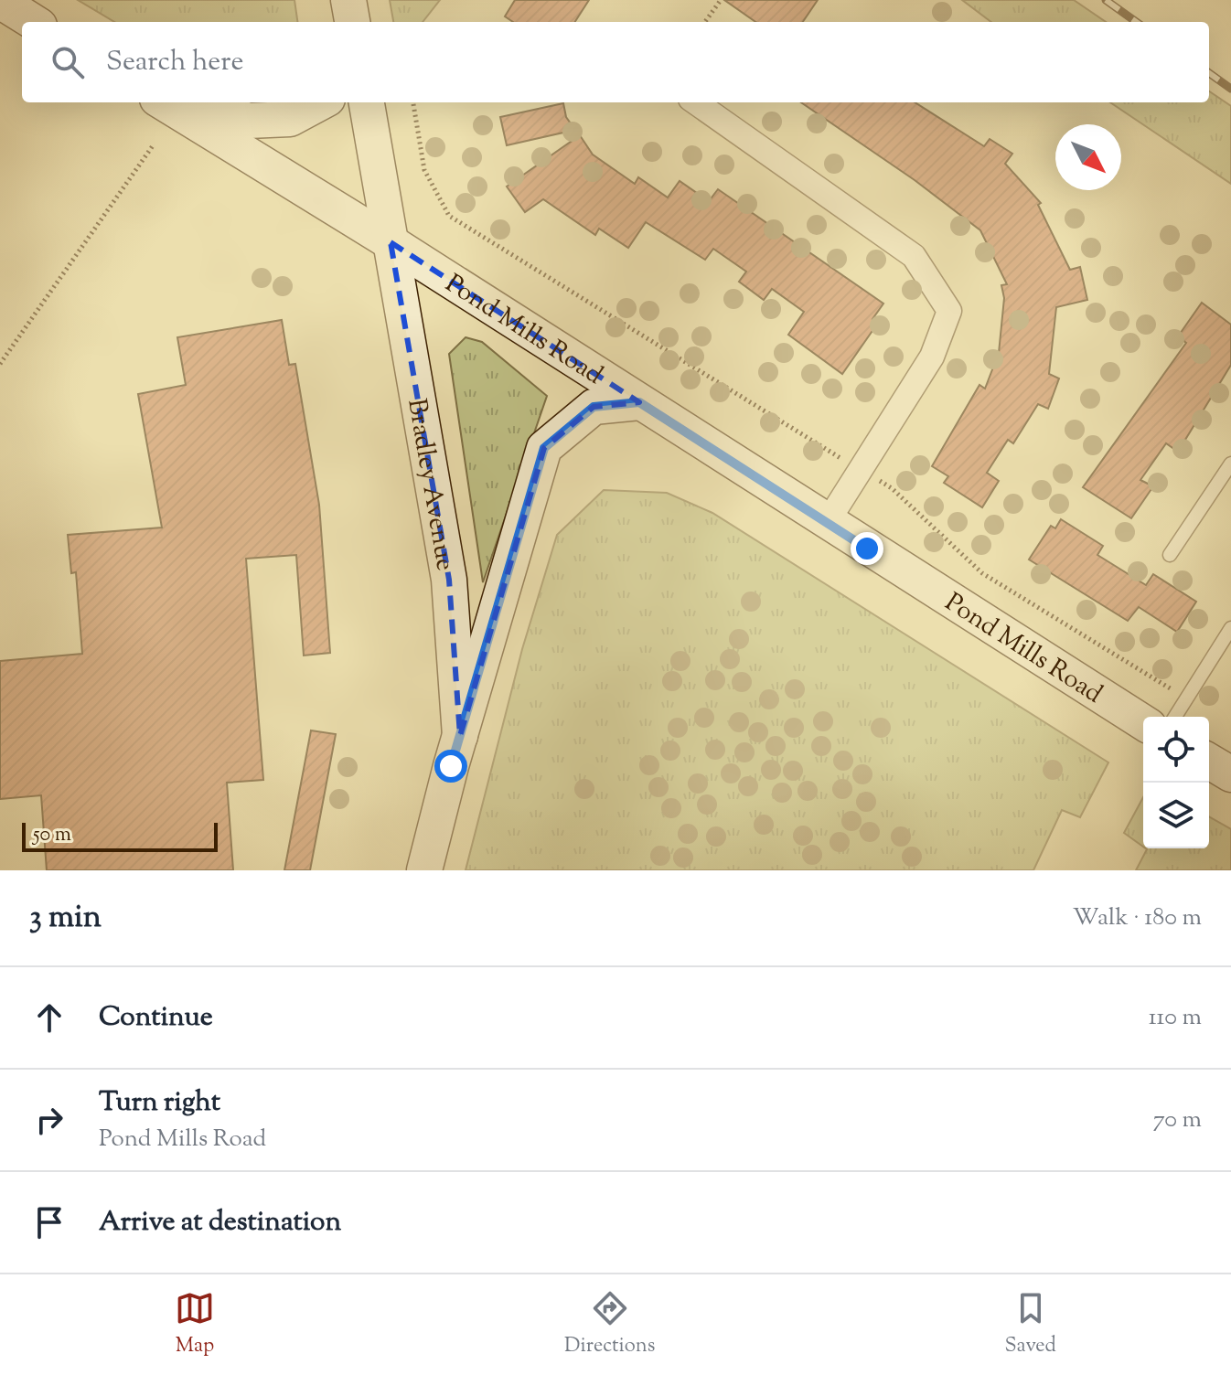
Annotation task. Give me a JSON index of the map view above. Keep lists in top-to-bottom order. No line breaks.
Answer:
{"streets":{"main road":["Pond Mills Road","Bradley Avenue"]},"crossings":[["Pond Mills Road","Bradley Avenue"]],"scale_bar":"50 m","north":"bottom right","page":{"search":"Search here","scale":"50 m","heading":["3 min","Walk · 180 m"],"list":[["Continue","110 m"],["Turn right","Pond Mills Road","70 m"],"Arrive at destination"],"nav":["Map","Directions","Saved"]}}
